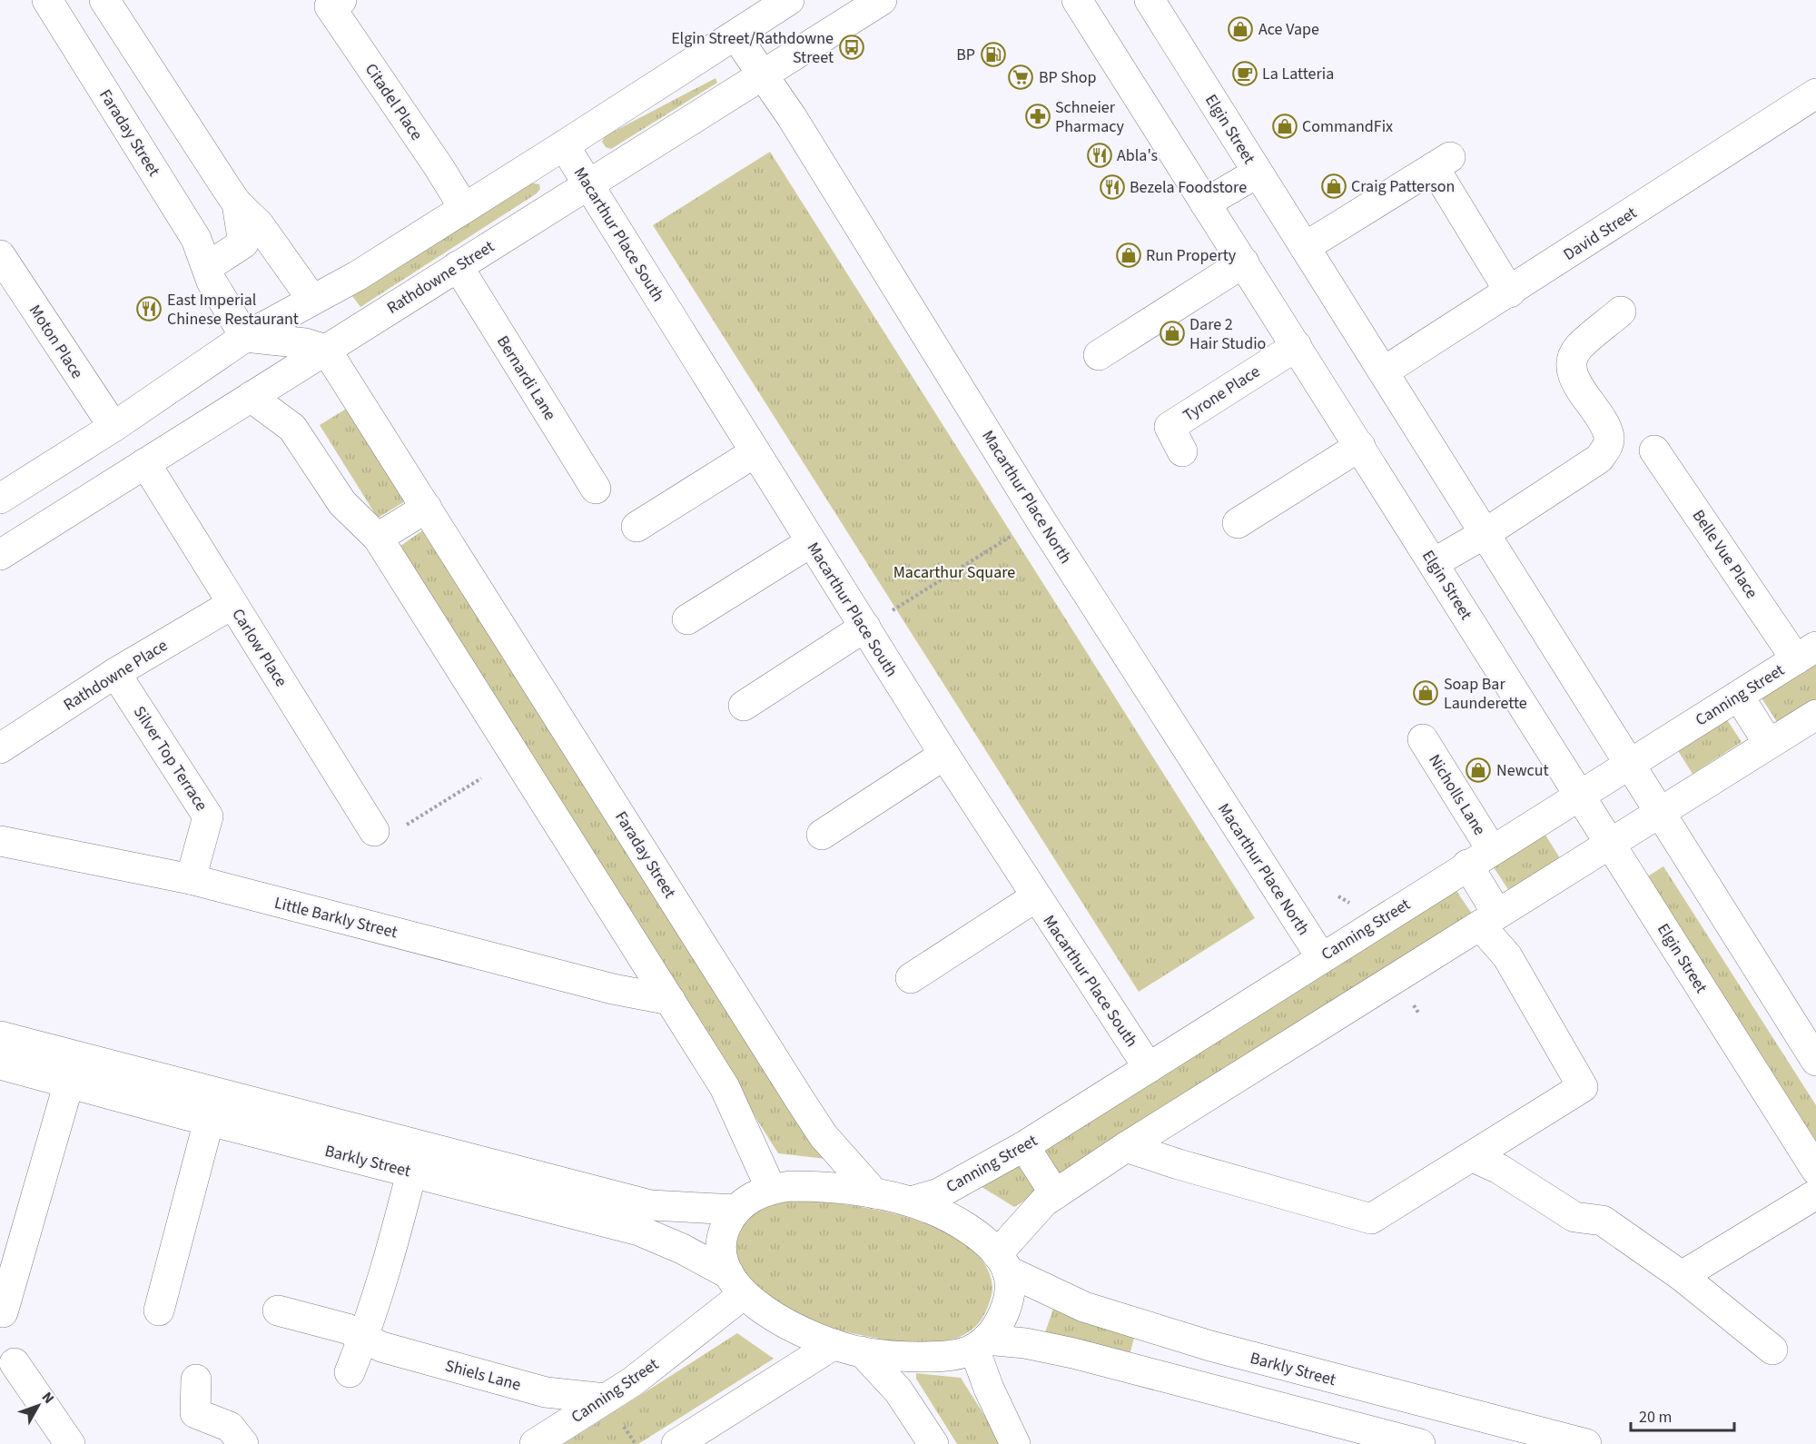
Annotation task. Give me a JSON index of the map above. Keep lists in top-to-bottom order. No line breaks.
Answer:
{"streets":{"street":["Citadel Place","Elgin Street","Faraday Street","David Street","Macarthur Place South","Rathdowne Street","Moton Place","Bernardi Lane","Tyrone Place","Macarthur Place North","Belle Vue Place","Carlow Place","Rathdowne Place","Canning Street","Silver Top Terrace","Nicholls Lane","Little Barkly Street","Barkly Street","Shiels Lane"]},"crossings":[["Elgin Street","David Street"],["Elgin Street","Tyrone Place"],["Elgin Street","Canning Street"],["Faraday Street","Rathdowne Street"],["Faraday Street","Barkly Street"],["Macarthur Place South","Rathdowne Street"],["Macarthur Place South","Canning Street"],["Rathdowne Street","Moton Place"],["Rathdowne Street","Bernardi Lane"],["Rathdowne Street","Macarthur Place North"],["Rathdowne Street","Carlow Place"],["Moton Place","Carlow Place"],["Macarthur Place North","Canning Street"],["Belle Vue Place","Canning Street"],["Carlow Place","Rathdowne Place"],["Rathdowne Place","Silver Top Terrace"],["Canning Street","Nicholls Lane"],["Canning Street","Barkly Street"],["Canning Street","Shiels Lane"],["Silver Top Terrace","Little Barkly Street"]],"parks":["Macarthur Square"],"places":{"shop":["Ace Vape","CommandFix","Craig Patterson","Run Property","Dare 2 Hair Studio","Soap Bar Launderette","Newcut"],"bus stop":["Elgin Street/Rathdowne Street"],"fuel station":["BP"],"cafe":["La Latteria"],"supermarket":["BP Shop"],"pharmacy":["Schneier Pharmacy"],"restaurant":["Abla's","Bezela Foodstore","East Imperial Chinese Restaurant"]},"scale_bar":"20 m","north":"top right"}
